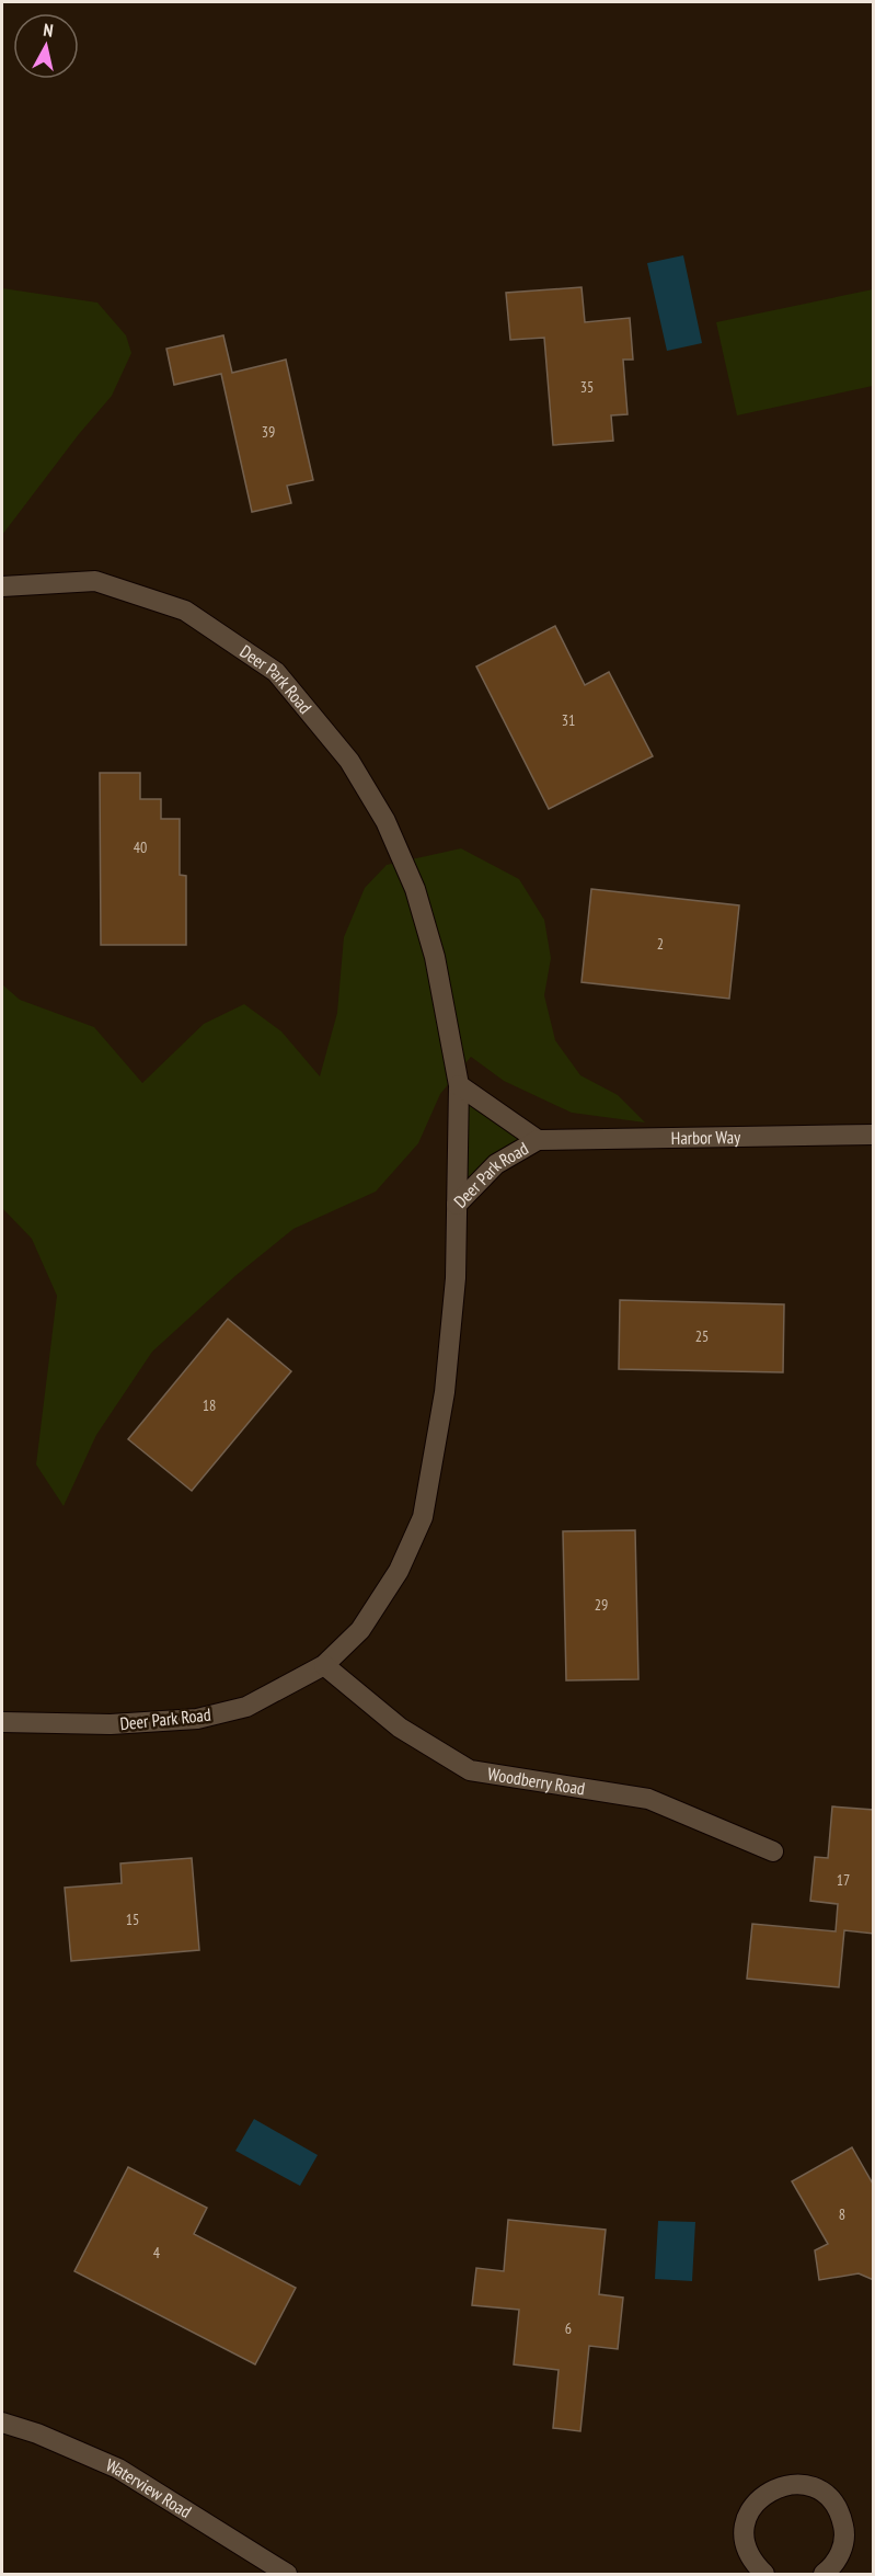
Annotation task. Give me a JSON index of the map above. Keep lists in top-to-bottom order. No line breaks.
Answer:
{"streets":{"street":["Deer Park Road","Harbor Way","Woodberry Road","Waterview Road"]},"crossings":[["Deer Park Road","Harbor Way"],["Deer Park Road","Woodberry Road"]],"house_numbers":["35","39","31","40","2","25","18","29","17","15","8","4","6"],"north":"top"}
